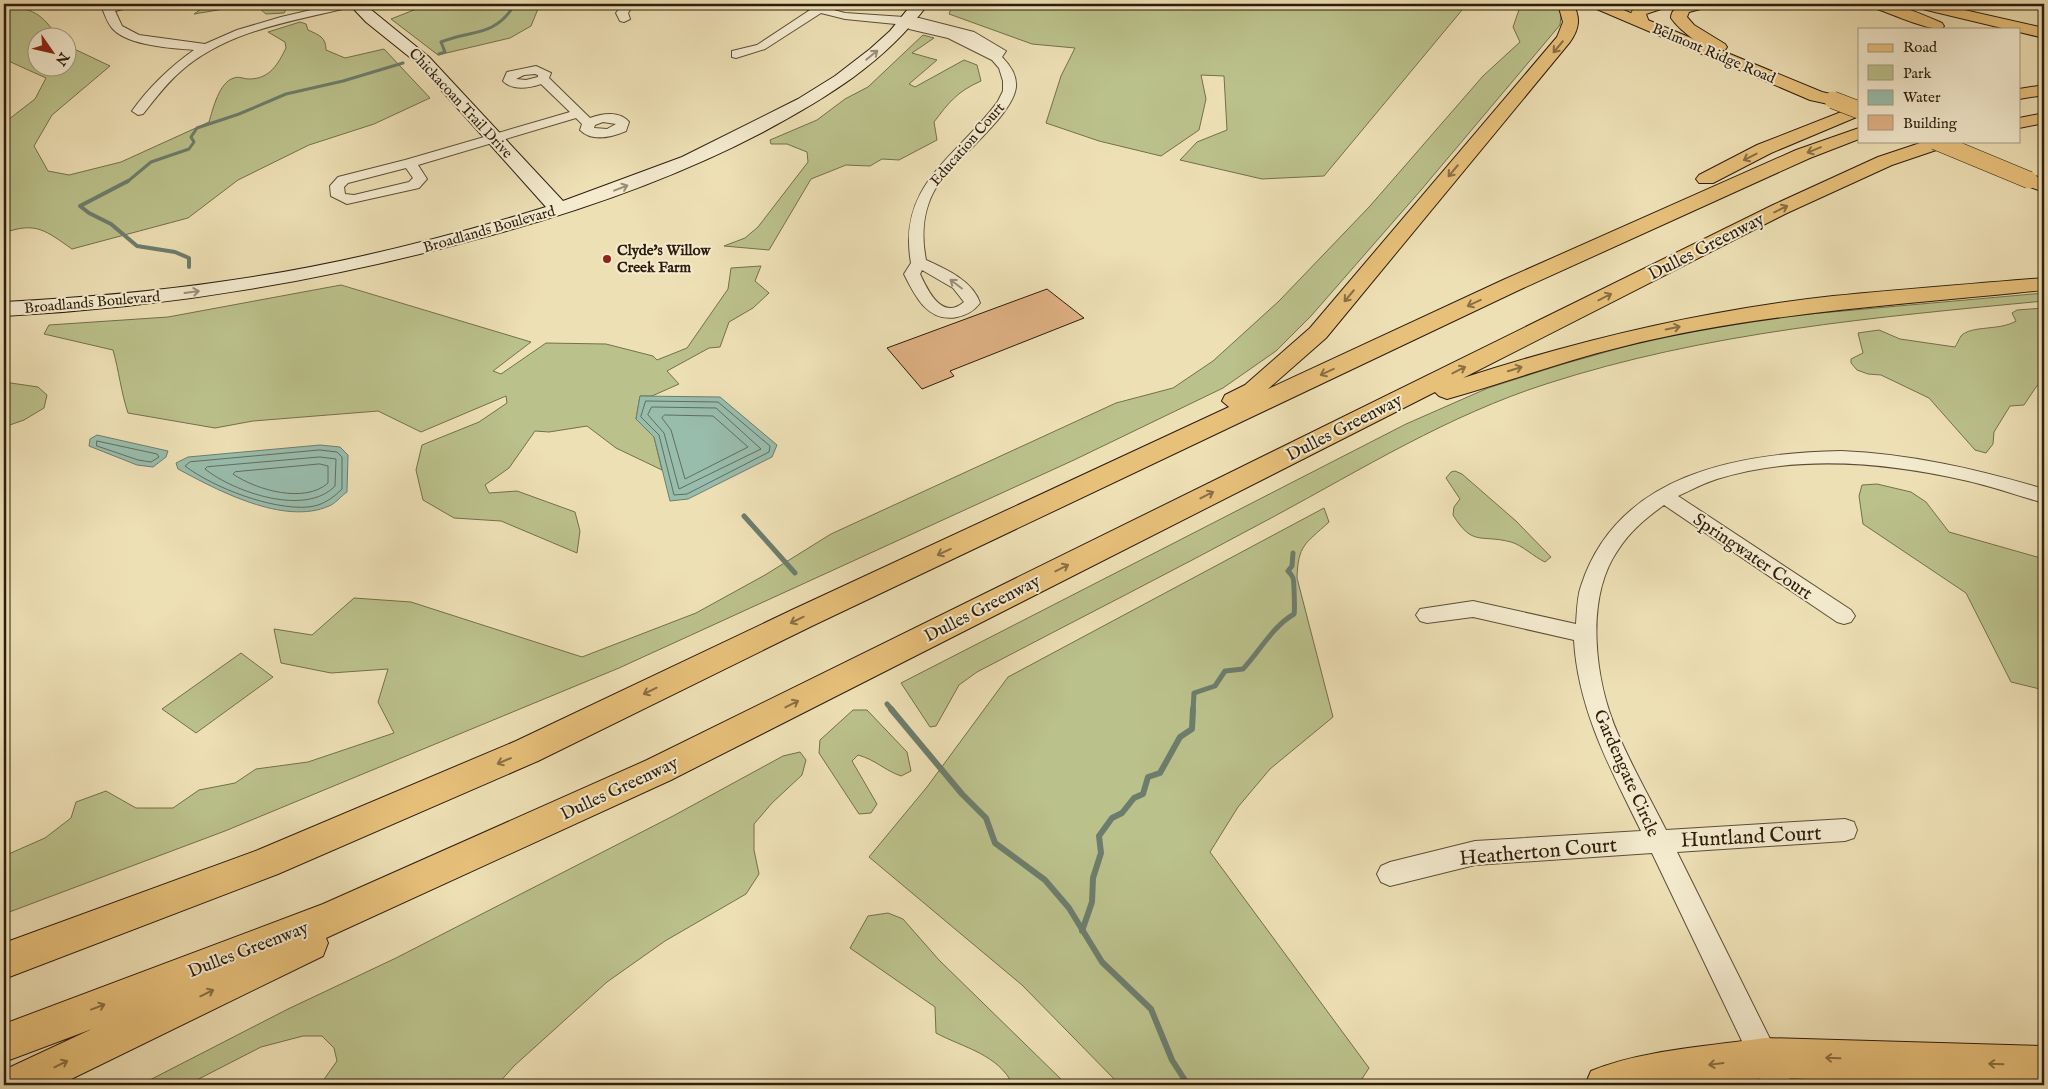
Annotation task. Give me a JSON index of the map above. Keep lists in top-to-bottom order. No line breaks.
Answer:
{"streets":{"main road":["Belmont Ridge Road","Chickacoan Trail Drive","Broadlands Boulevard","Dulles Greenway"],"street":["Education Court","Springwater Court","Gardengate Circle","Huntland Court","Heatherton Court"]},"crossings":[["Chickacoan Trail Drive","Broadlands Boulevard"],["Education Court","Broadlands Boulevard"],["Springwater Court","Gardengate Circle"],["Gardengate Circle","Huntland Court"],["Gardengate Circle","Heatherton Court"],["Huntland Court","Heatherton Court"]],"places":["Clyde's Willow Creek Farm"],"legend":["Road","Park","Water","Building"],"north":"bottom right"}
